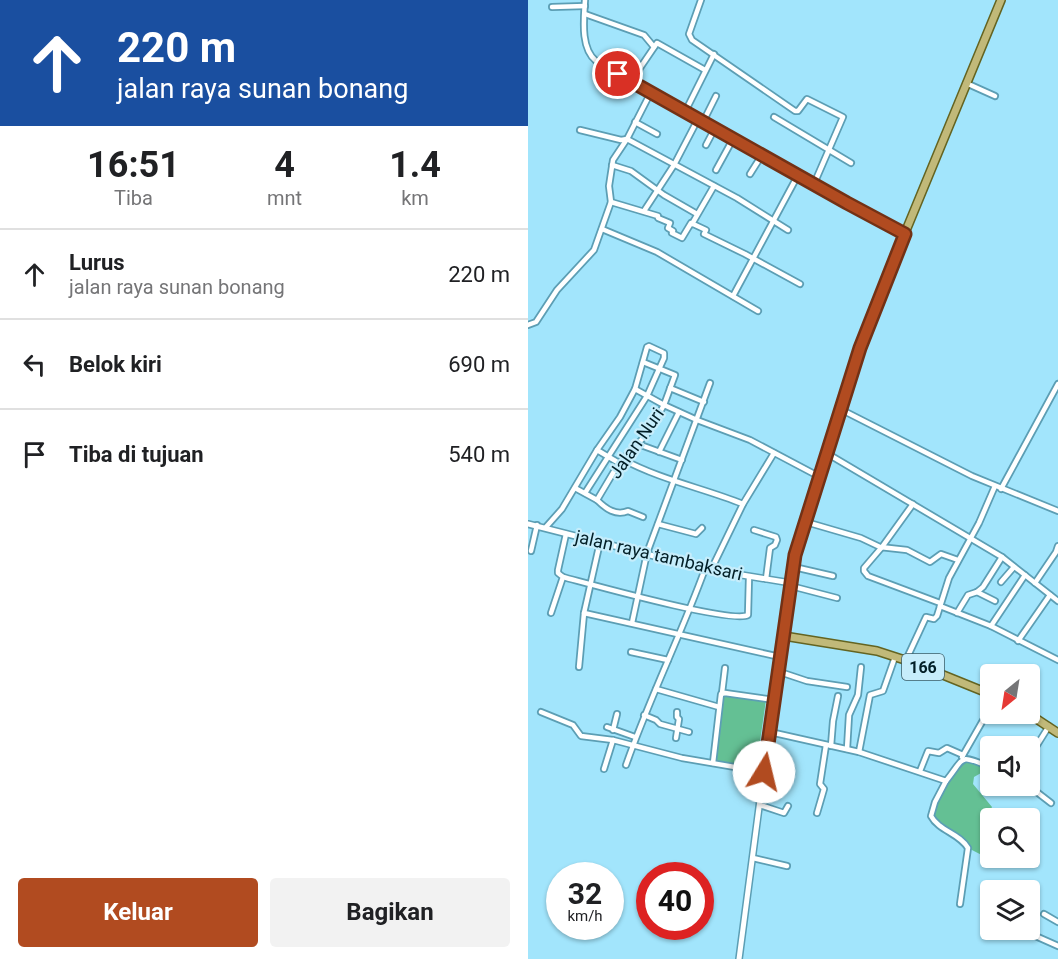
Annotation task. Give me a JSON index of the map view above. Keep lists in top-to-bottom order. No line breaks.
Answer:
{"streets":{"main road":["166"],"street":["Jalan Nuri","jalan raya tambaksari"]},"north":"bottom left","page":{"turn":["220 m","jalan raya sunan bonang"],"eta":["16:51","Tiba","4","mnt","1.4","km"],"list":[{"name":"Lurus","note":"jalan raya sunan bonang","value":"220 m"},{"name":"Belok kiri","value":"690 m"},{"name":"Tiba di tujuan","value":"540 m"}],"speed":"32 km/h","limit":"40","buttons":["Keluar","Bagikan"]}}
